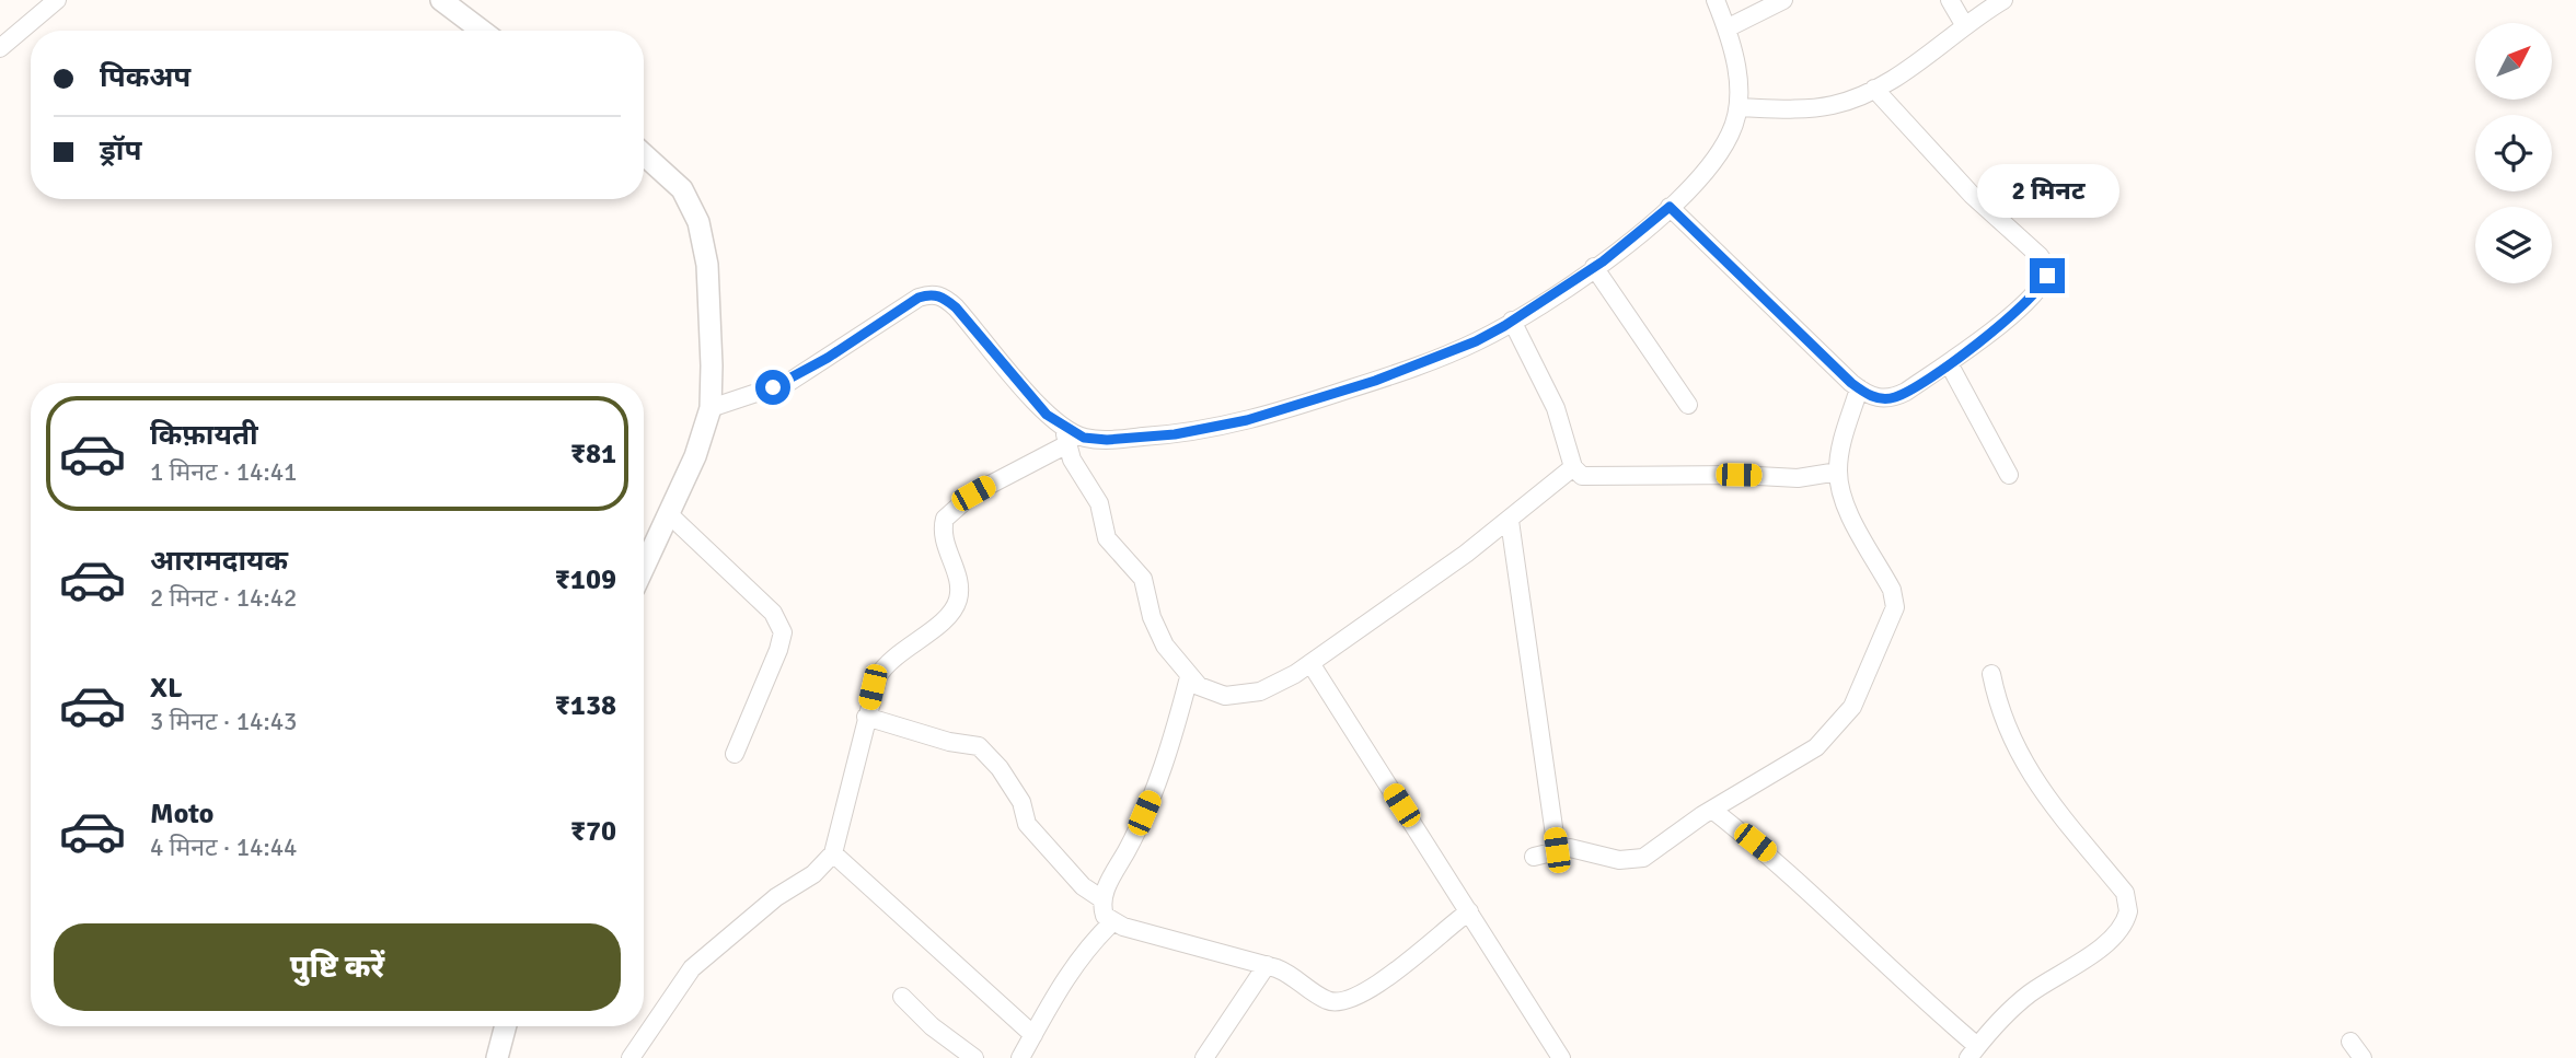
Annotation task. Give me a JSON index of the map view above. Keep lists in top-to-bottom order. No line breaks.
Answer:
{"north":"top right","page":{"banner":["पिकअप","ड्रॉप"],"bubble":"2 मिनट","list":[{"name":"किफ़ायती","note":"1 मिनट · 14:41","value":"₹81"},{"name":"आरामदायक","note":"2 मिनट · 14:42","value":"₹109"},{"name":"XL","note":"3 मिनट · 14:43","value":"₹138"},{"name":"Moto","note":"4 मिनट · 14:44","value":"₹70"}],"buttons":"पुष्टि करें"}}
